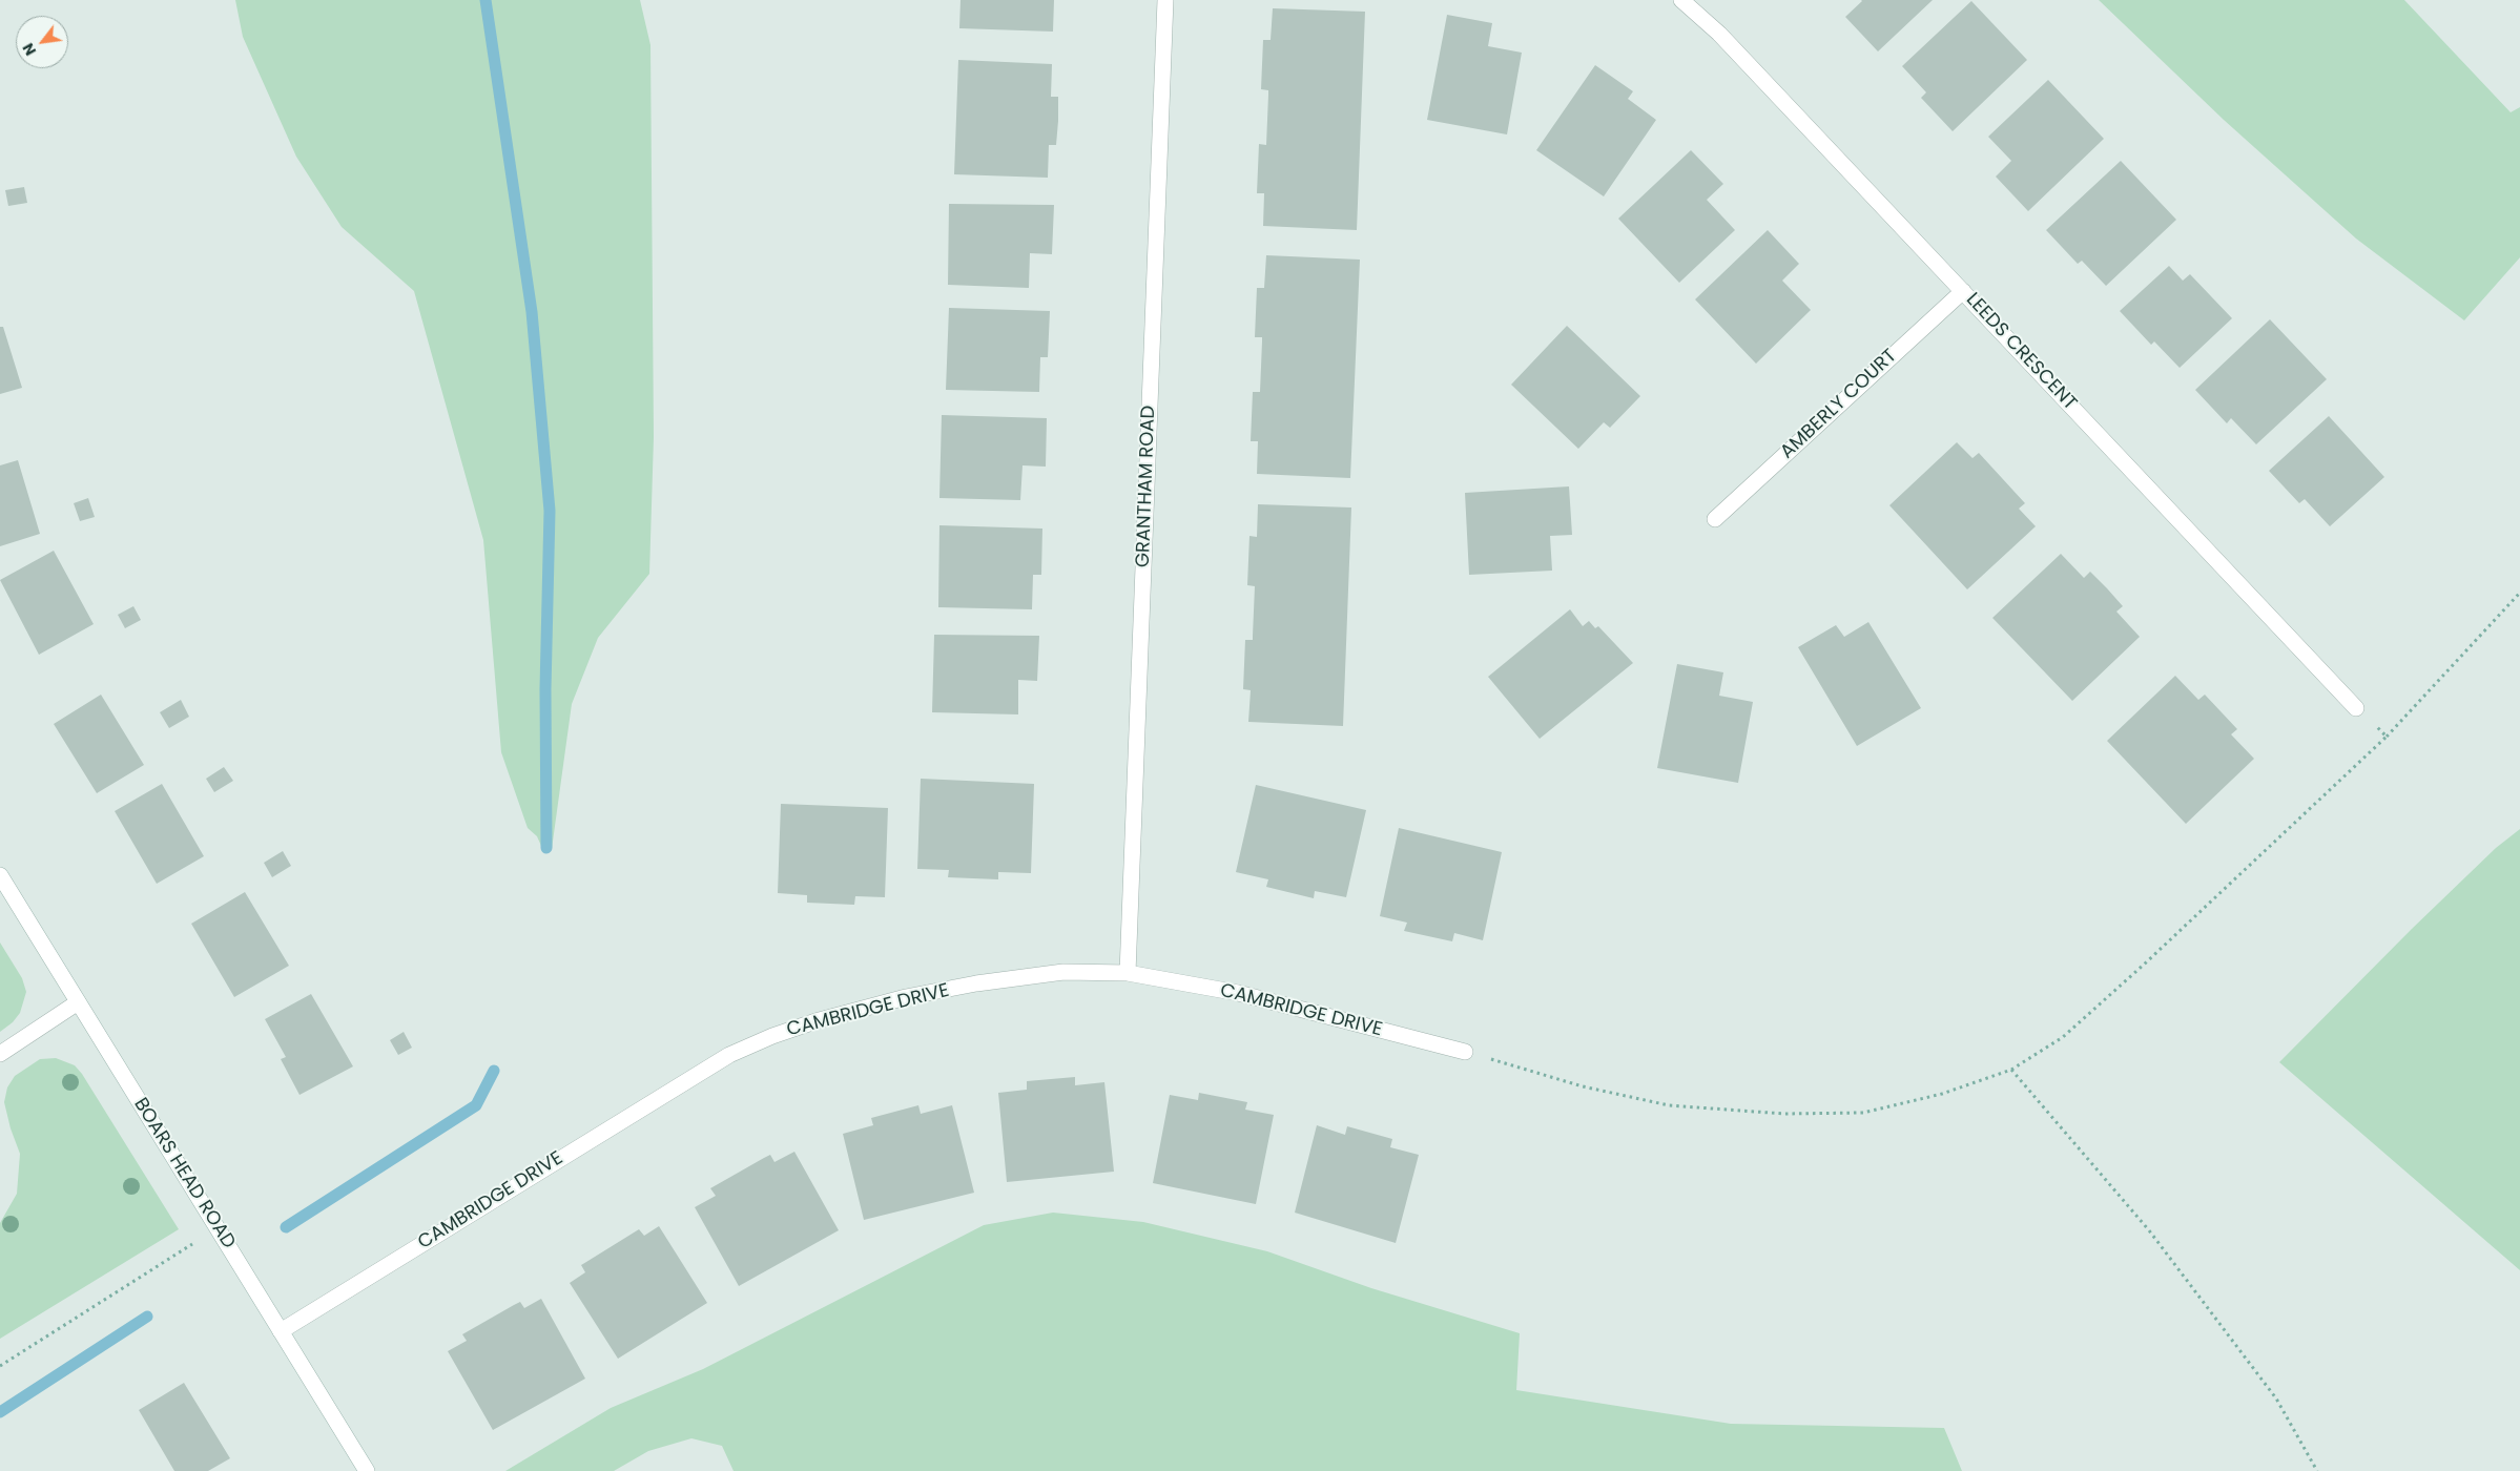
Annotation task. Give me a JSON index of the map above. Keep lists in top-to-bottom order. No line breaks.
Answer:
{"streets":{"street":["LEEDS CRESCENT","AMBERLY COURT","GRANTHAM ROAD","CAMBRIDGE DRIVE","BOARS HEAD ROAD"]},"crossings":[["LEEDS CRESCENT","AMBERLY COURT"],["GRANTHAM ROAD","CAMBRIDGE DRIVE"],["CAMBRIDGE DRIVE","BOARS HEAD ROAD"]],"north":"bottom left"}
